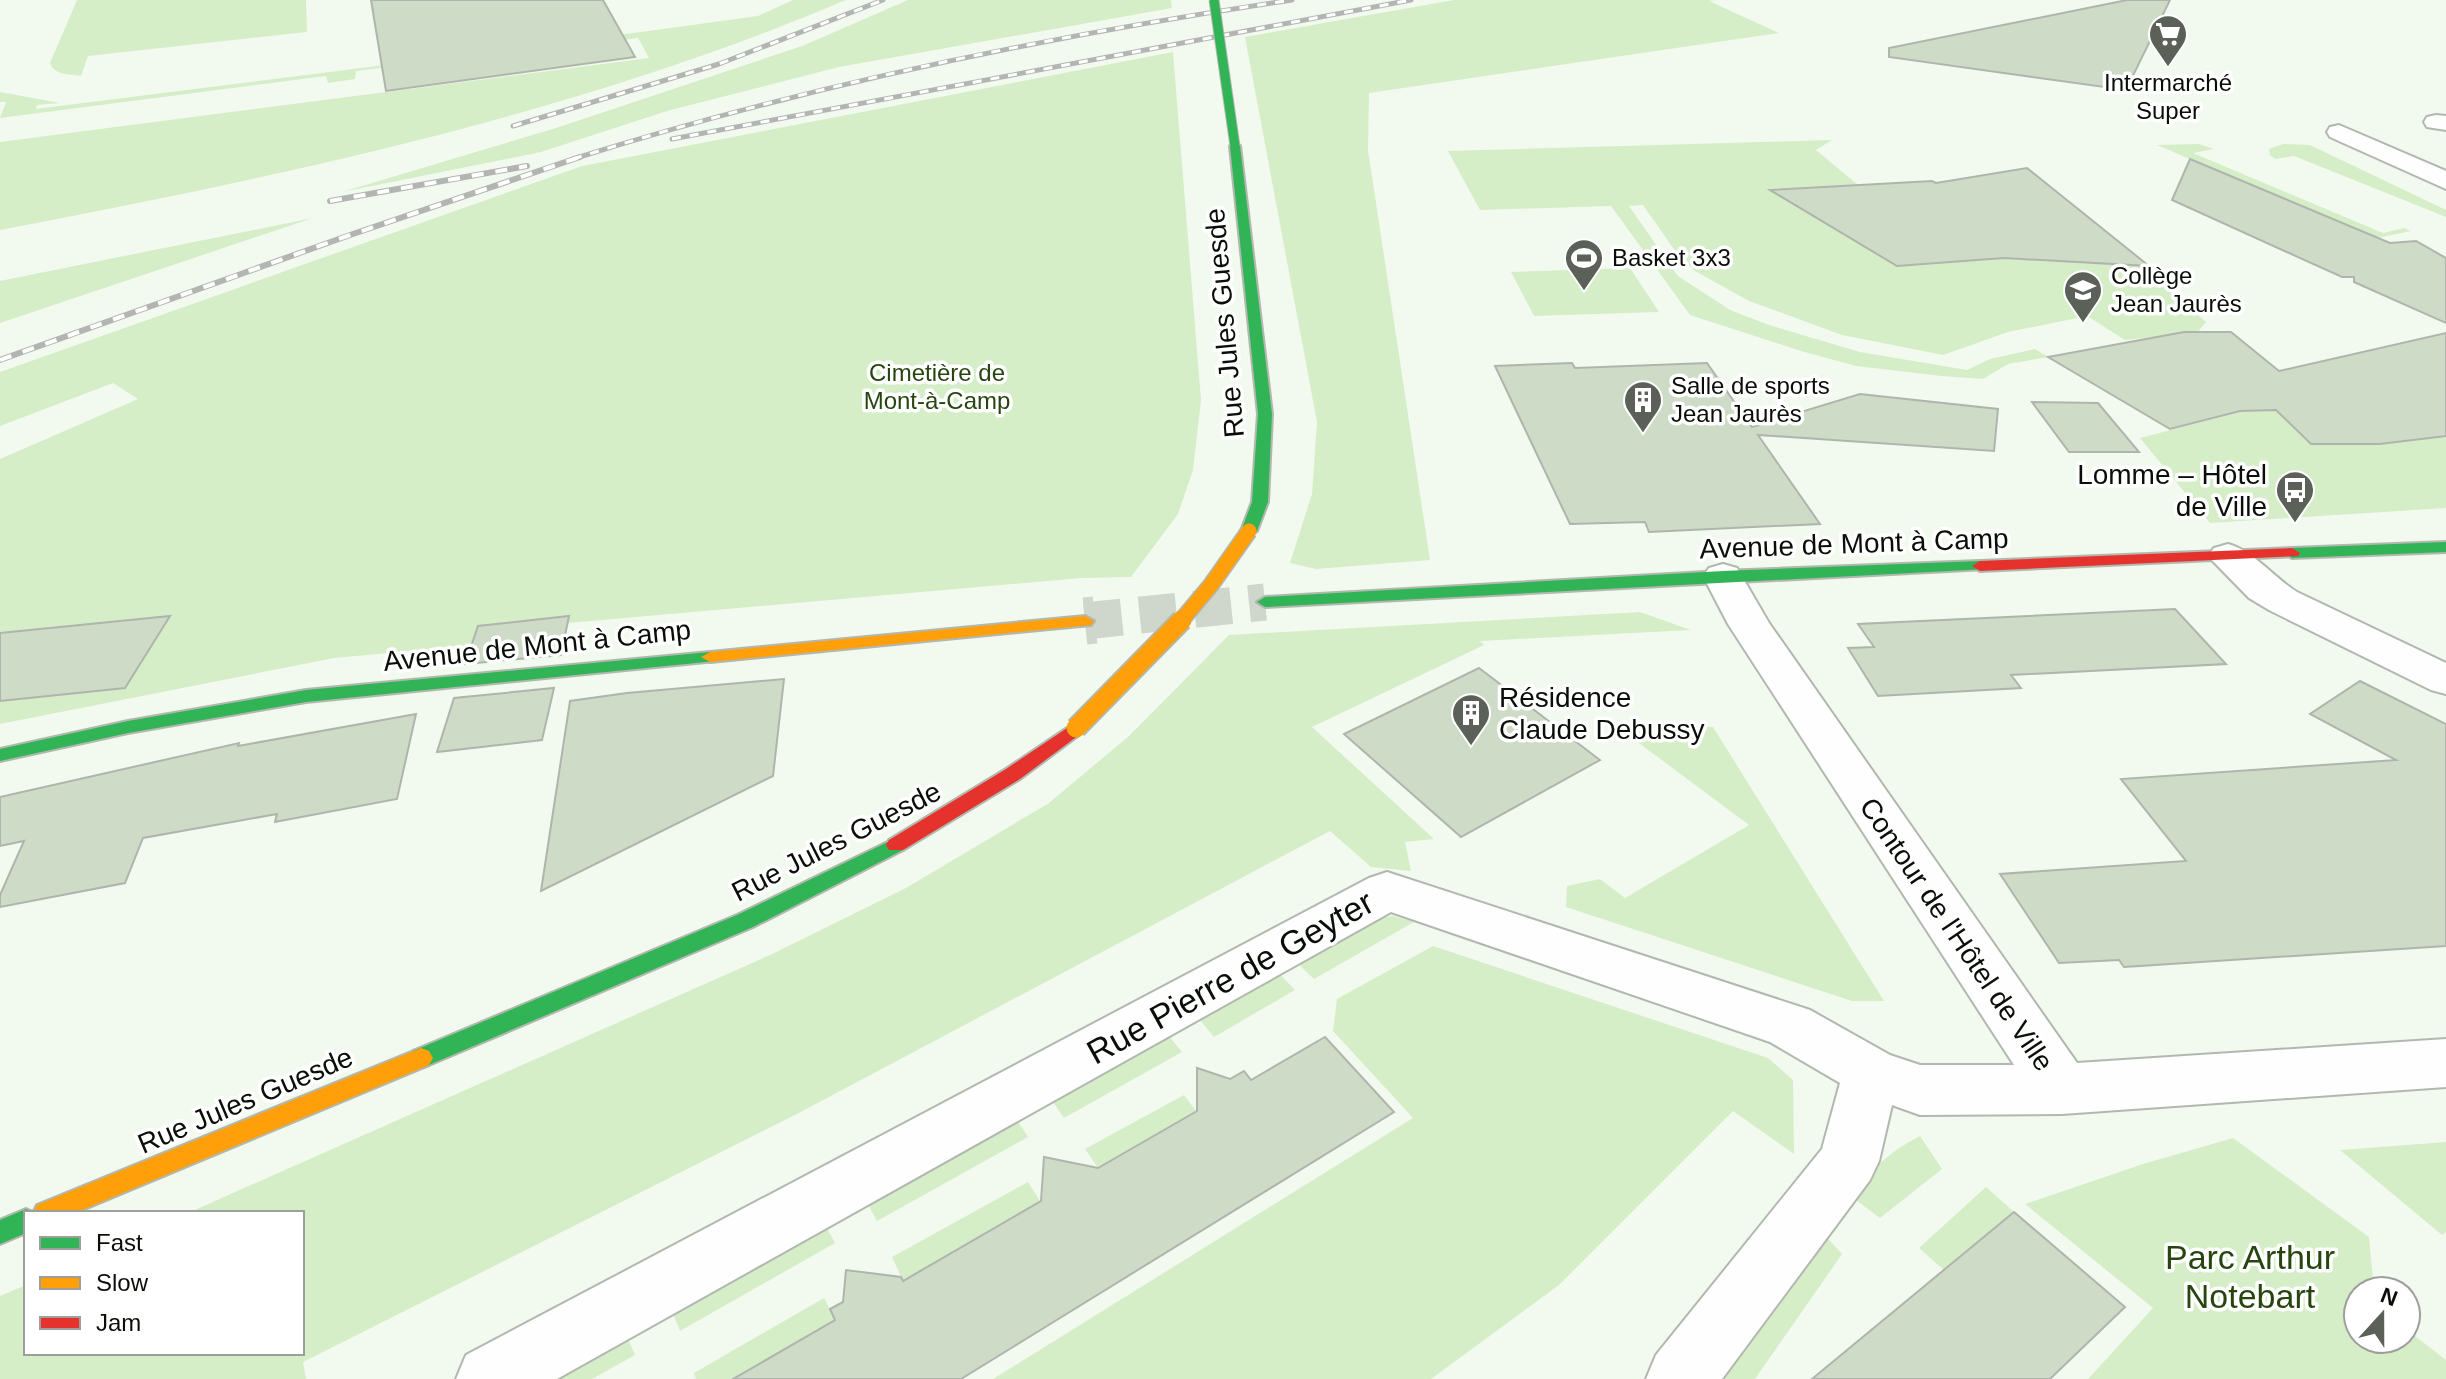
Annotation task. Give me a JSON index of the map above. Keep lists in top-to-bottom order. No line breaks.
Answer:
{"streets":{"street":["Rue Jules Guesde","Avenue de Mont à Camp","Contour de l'Hôtel de Ville","Rue Pierre de Geyter"]},"crossings":[["Avenue de Mont à Camp","Contour de l'Hôtel de Ville"],["Contour de l'Hôtel de Ville","Rue Pierre de Geyter"]],"parks":["Cimetière de Mont-à-Camp","Parc Arthur Notebart"],"places":{"supermarket":["Intermarché Super"],"sports":["Basket 3x3"],"school or university":["Collège Jean Jaurès"],"building":["Salle de sports Jean Jaurès","Résidence Claude Debussy"],"bus stop":["Lomme – Hôtel de Ville"]},"legend":["Fast","Slow","Jam"],"north":"top"}
